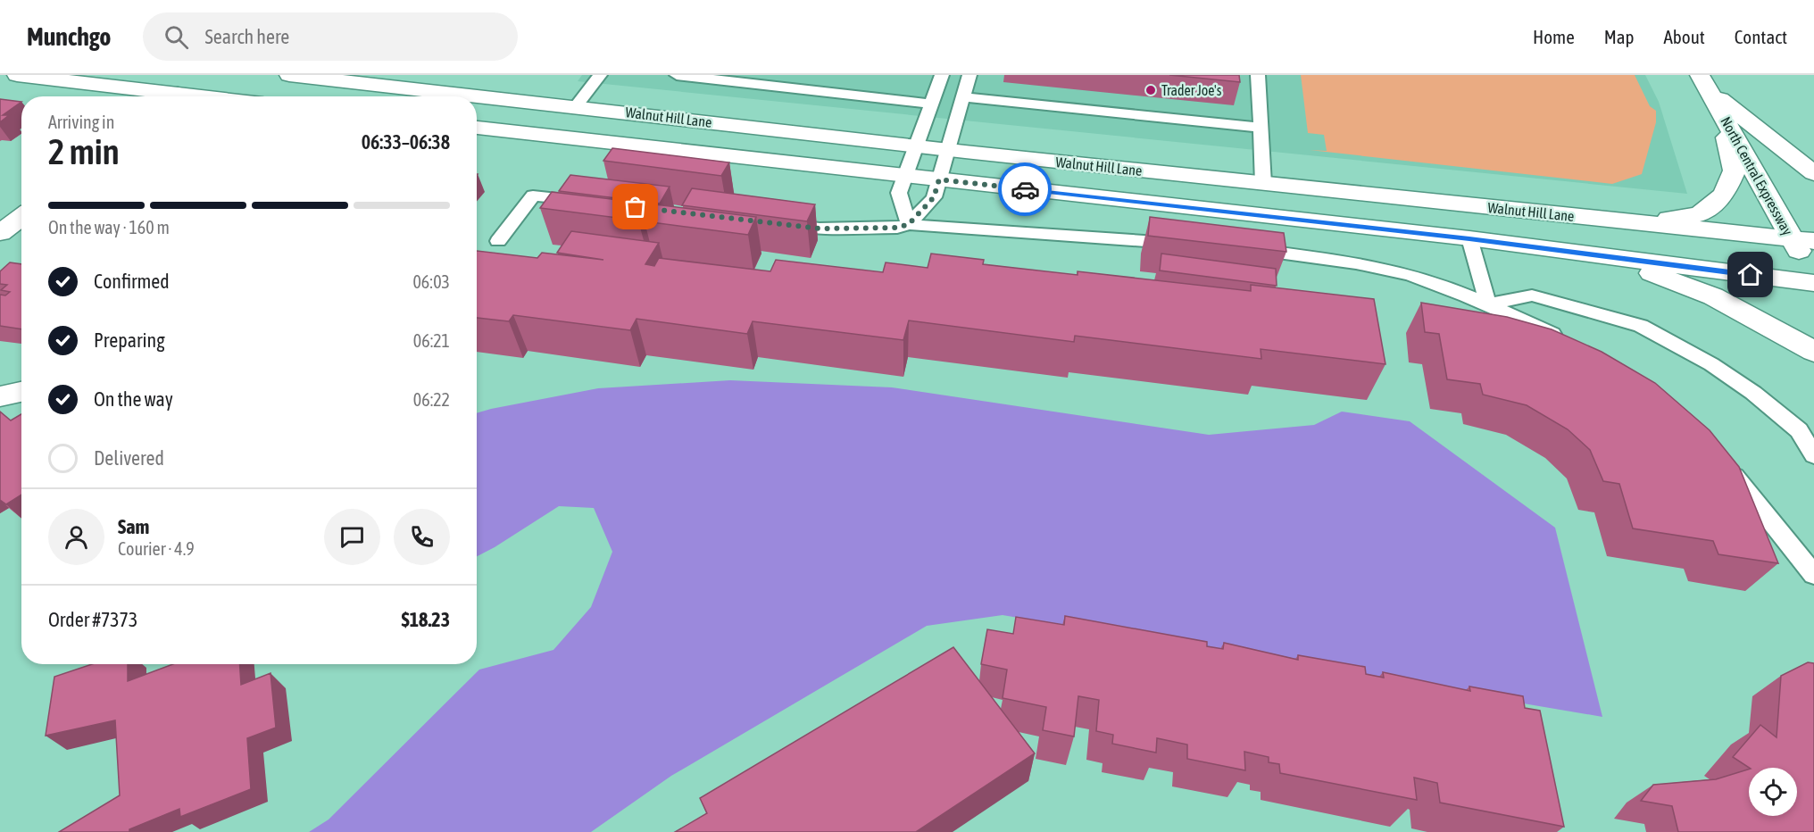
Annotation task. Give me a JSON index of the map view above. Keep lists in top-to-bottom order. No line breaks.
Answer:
{"streets":{"main road":["Walnut Hill Lane","North Central Expressway"]},"crossings":[["Walnut Hill Lane","North Central Expressway"]],"places":["Trader Joe's"],"page":{"header":"Munchgo","search":"Search here","nav":["Home","Map","About","Contact"],"heading":["2 min","Arriving in","06:33–06:38"],"panel":["Sam","Courier · 4.9","Order #7373","$18.23"],"bar":"On the way · 160 m","list":[["Confirmed","06:03"],["Preparing","06:21"],["On the way","06:22"],"Delivered"]}}
